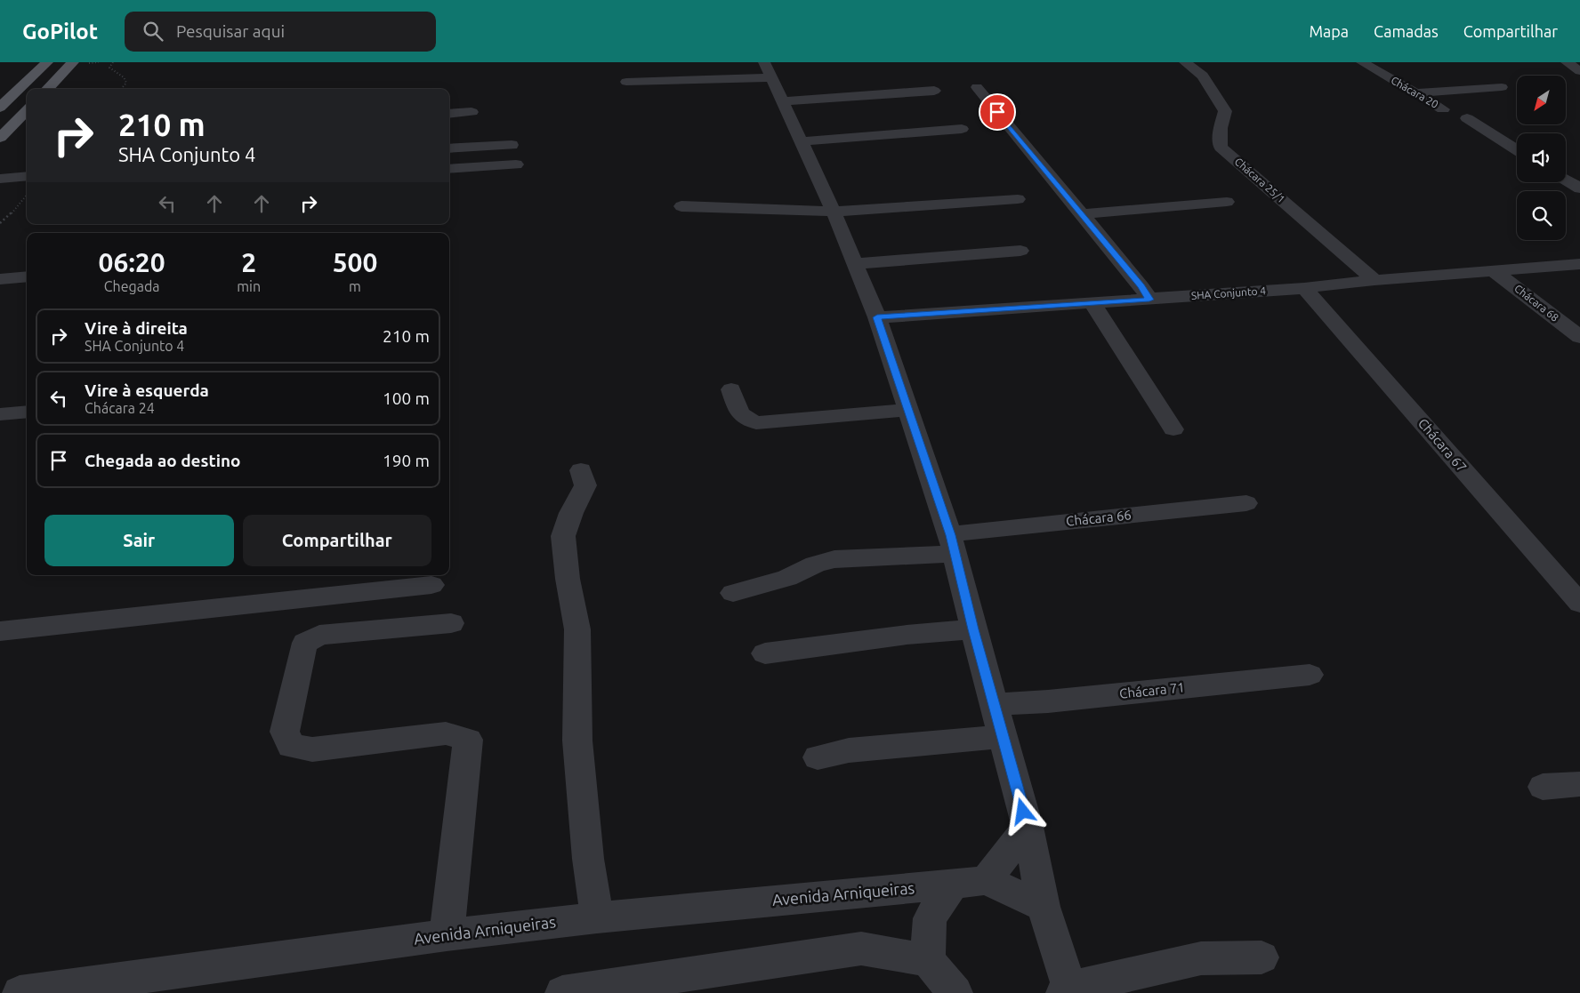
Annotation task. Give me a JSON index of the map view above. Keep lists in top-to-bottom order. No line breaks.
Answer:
{"streets":{"street":["Chácara 20","Chácara 25/1","SHA Conjunto 4","Chácara 68","Chácara 67","Chácara 66","Chácara 71","Avenida Arniqueiras"]},"crossings":[["Chácara 25/1","SHA Conjunto 4"],["SHA Conjunto 4","Chácara 68"],["SHA Conjunto 4","Chácara 67"]],"north":"bottom left","page":{"header":"GoPilot","search":"Pesquisar aqui","nav":["Mapa","Camadas","Compartilhar"],"turn":["210 m","SHA Conjunto 4"],"eta":["06:20","Chegada","2","min","500","m"],"list":[{"name":"Vire à direita","note":"SHA Conjunto 4","value":"210 m"},{"name":"Vire à esquerda","note":"Chácara 24","value":"100 m"},{"name":"Chegada ao destino","value":"190 m"}],"buttons":["Sair","Compartilhar"]}}
